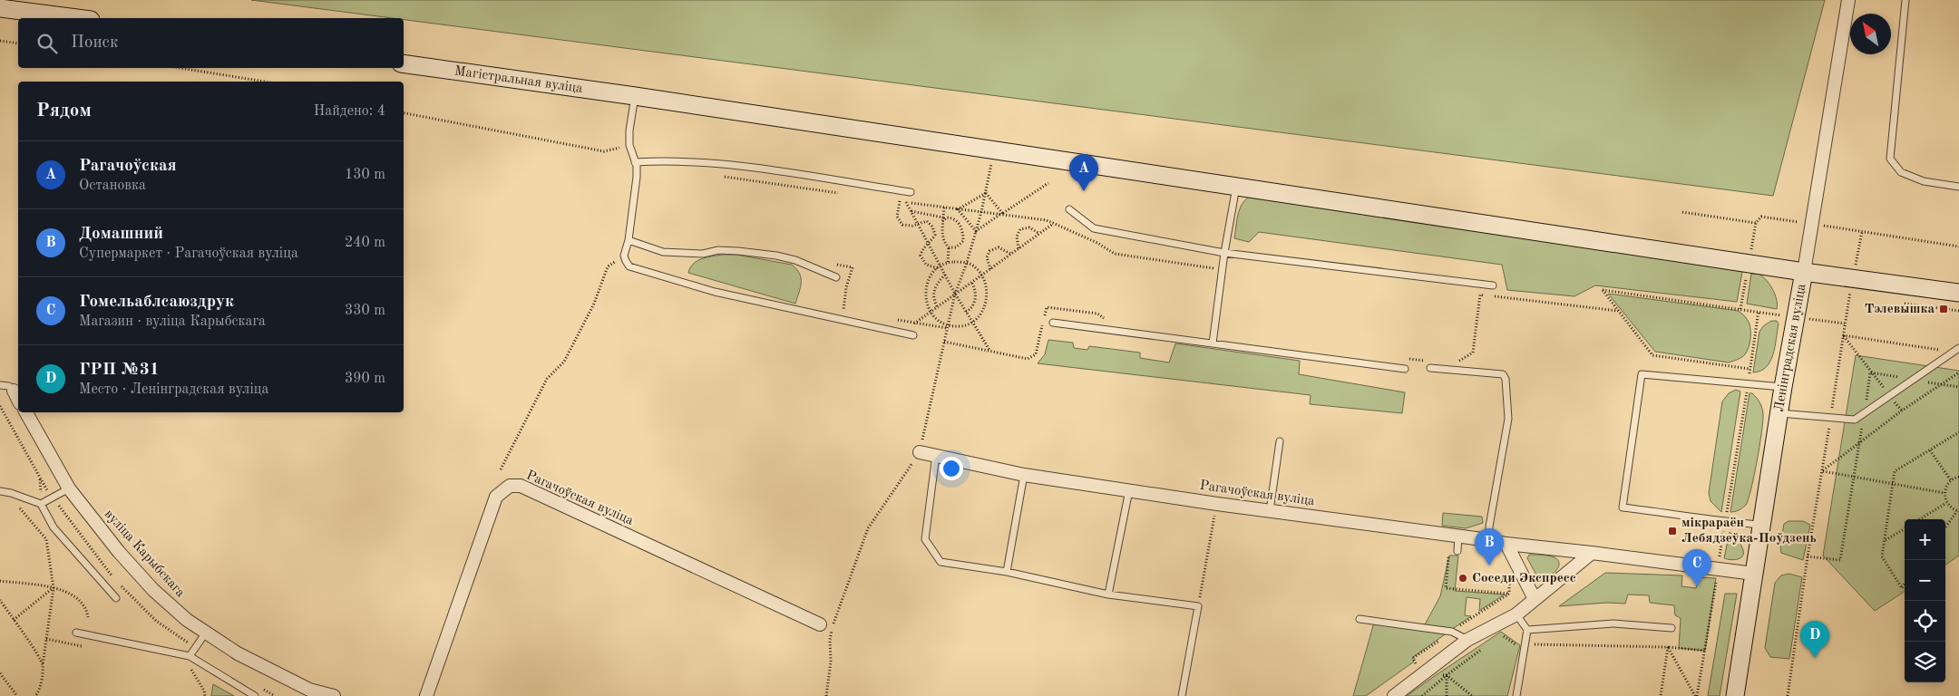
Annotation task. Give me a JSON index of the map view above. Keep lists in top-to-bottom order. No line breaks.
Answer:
{"streets":{"main road":["Магістральная вуліца","Ленінградская вуліца"],"street":["Рагачоўская вуліца","вуліца Карыбскага"]},"crossings":[["Магістральная вуліца","Ленінградская вуліца"]],"places":{"transit":["Тэлевышка","мікрараён Лебядзеўка-Поўдзень"],"other":["Соседи Экспресс"]},"north":"top left","page":{"search":"Поиск","heading":["Рядом","Найдено: 4"],"list":[{"mark":"A","name":"Рагачоўская","note":"Остановка","value":"130 m"},{"mark":"B","name":"Домашний","note":"Супермаркет · Рагачоўская вуліца","value":"240 m"},{"mark":"C","name":"Гомельаблсаюздрук","note":"Магазин · вуліца Карыбскага","value":"330 m"},{"mark":"D","name":"ГРП №31","note":"Место · Ленінградская вуліца","value":"390 m"}],"pins":["A","B","C","D"],"map_buttons":["+","−"]}}
